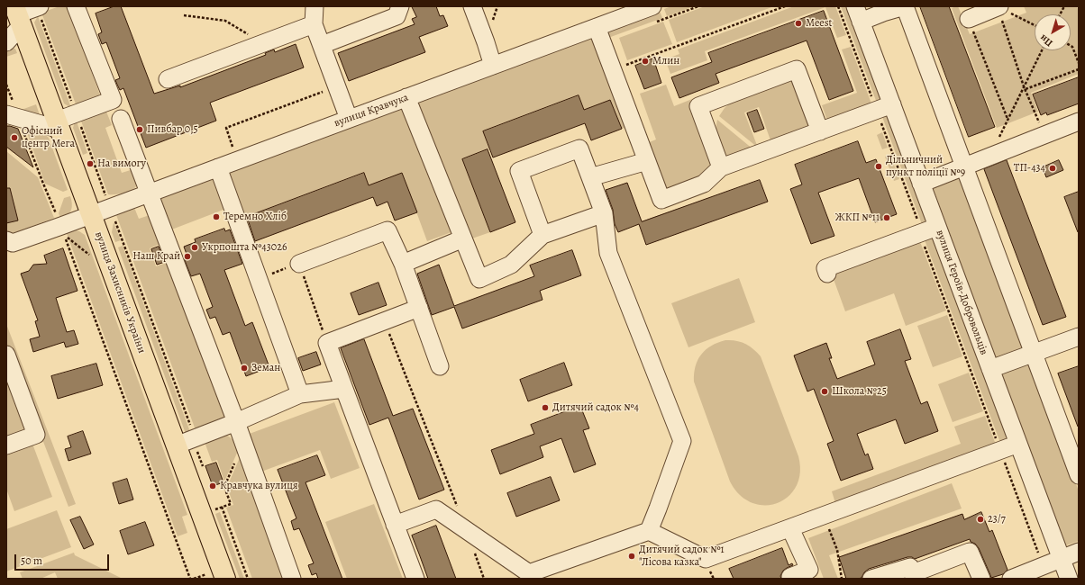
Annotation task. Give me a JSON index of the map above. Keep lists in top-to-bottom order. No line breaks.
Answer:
{"streets":{"main road":["вулиця Захисників України"],"street":["вулиця Кравчука","вулиця Героїв-Добровольців"]},"crossings":[["вулиця Кравчука","вулиця Захисників України"]],"places":["Meest","Млин","Пивбар 0,5","Офісний центр Мега","На вимогу","Дільничний пункт поліції №9","ТП-434","Теремно Хліб","ЖКП №11","Укрпошта №43026","Наш Край","Земан","Школа №25","Дитячий садок №4","Кравчука вулиця","23/7","Дитячий садок №1 \"Лісова казка\""],"scale_bar":"50 m","north":"bottom left"}
